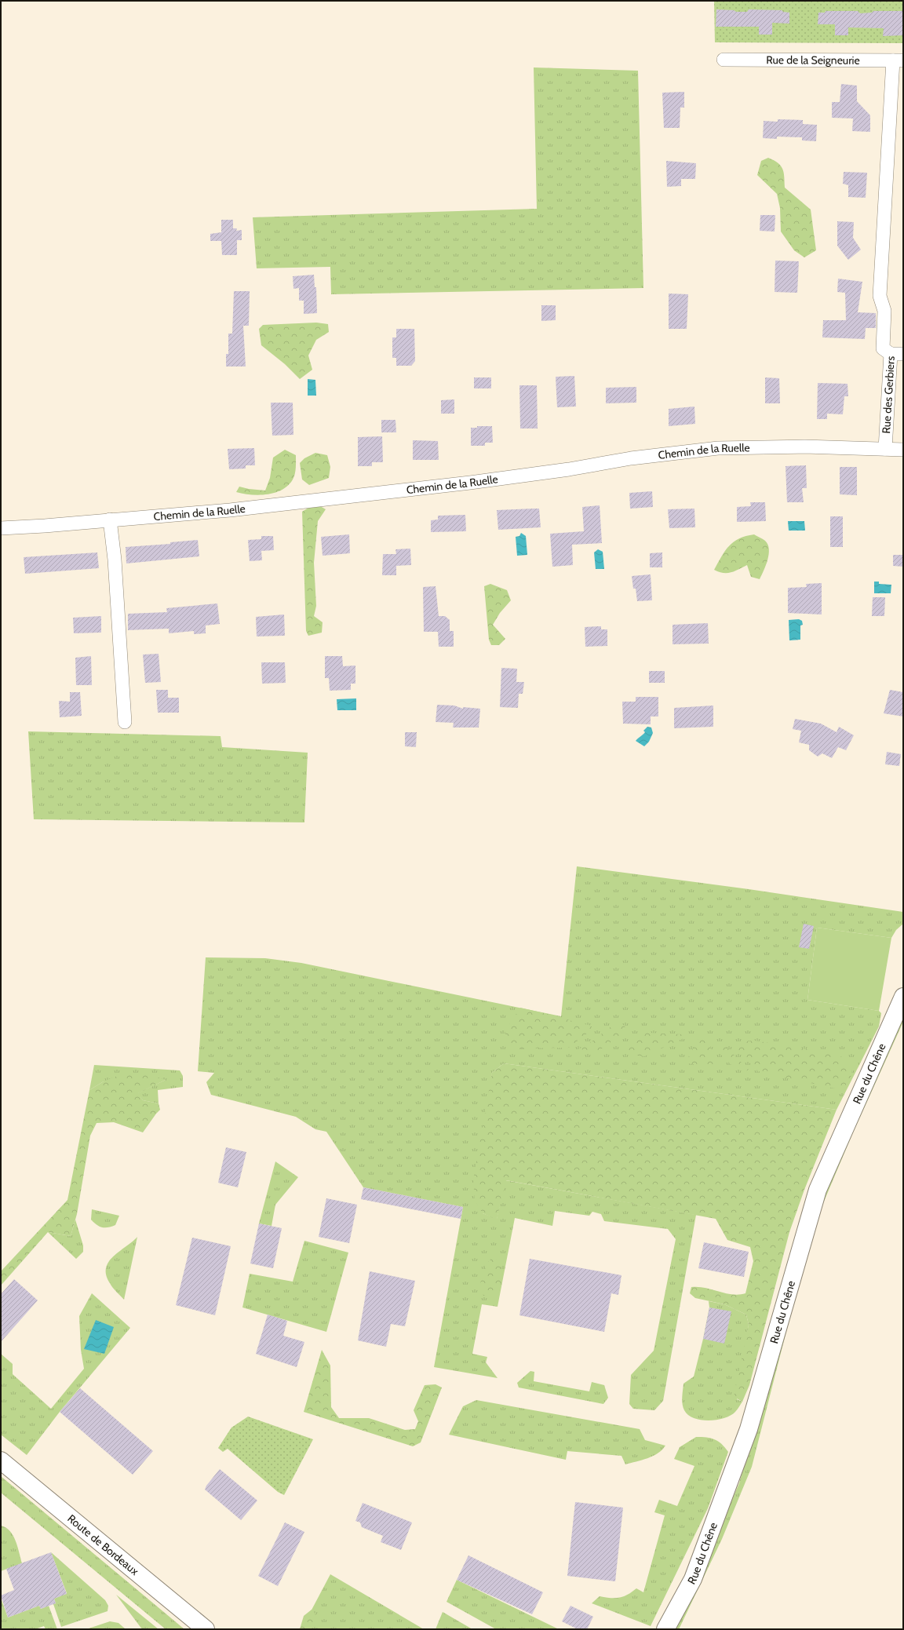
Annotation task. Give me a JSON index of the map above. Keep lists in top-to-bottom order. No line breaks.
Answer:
{"streets":{"street":["Rue de la Seigneurie","Rue des Gerbiers","Chemin de la Ruelle","Rue du Chêne","Route de Bordeaux"]},"crossings":[["Rue des Gerbiers","Chemin de la Ruelle"]]}
